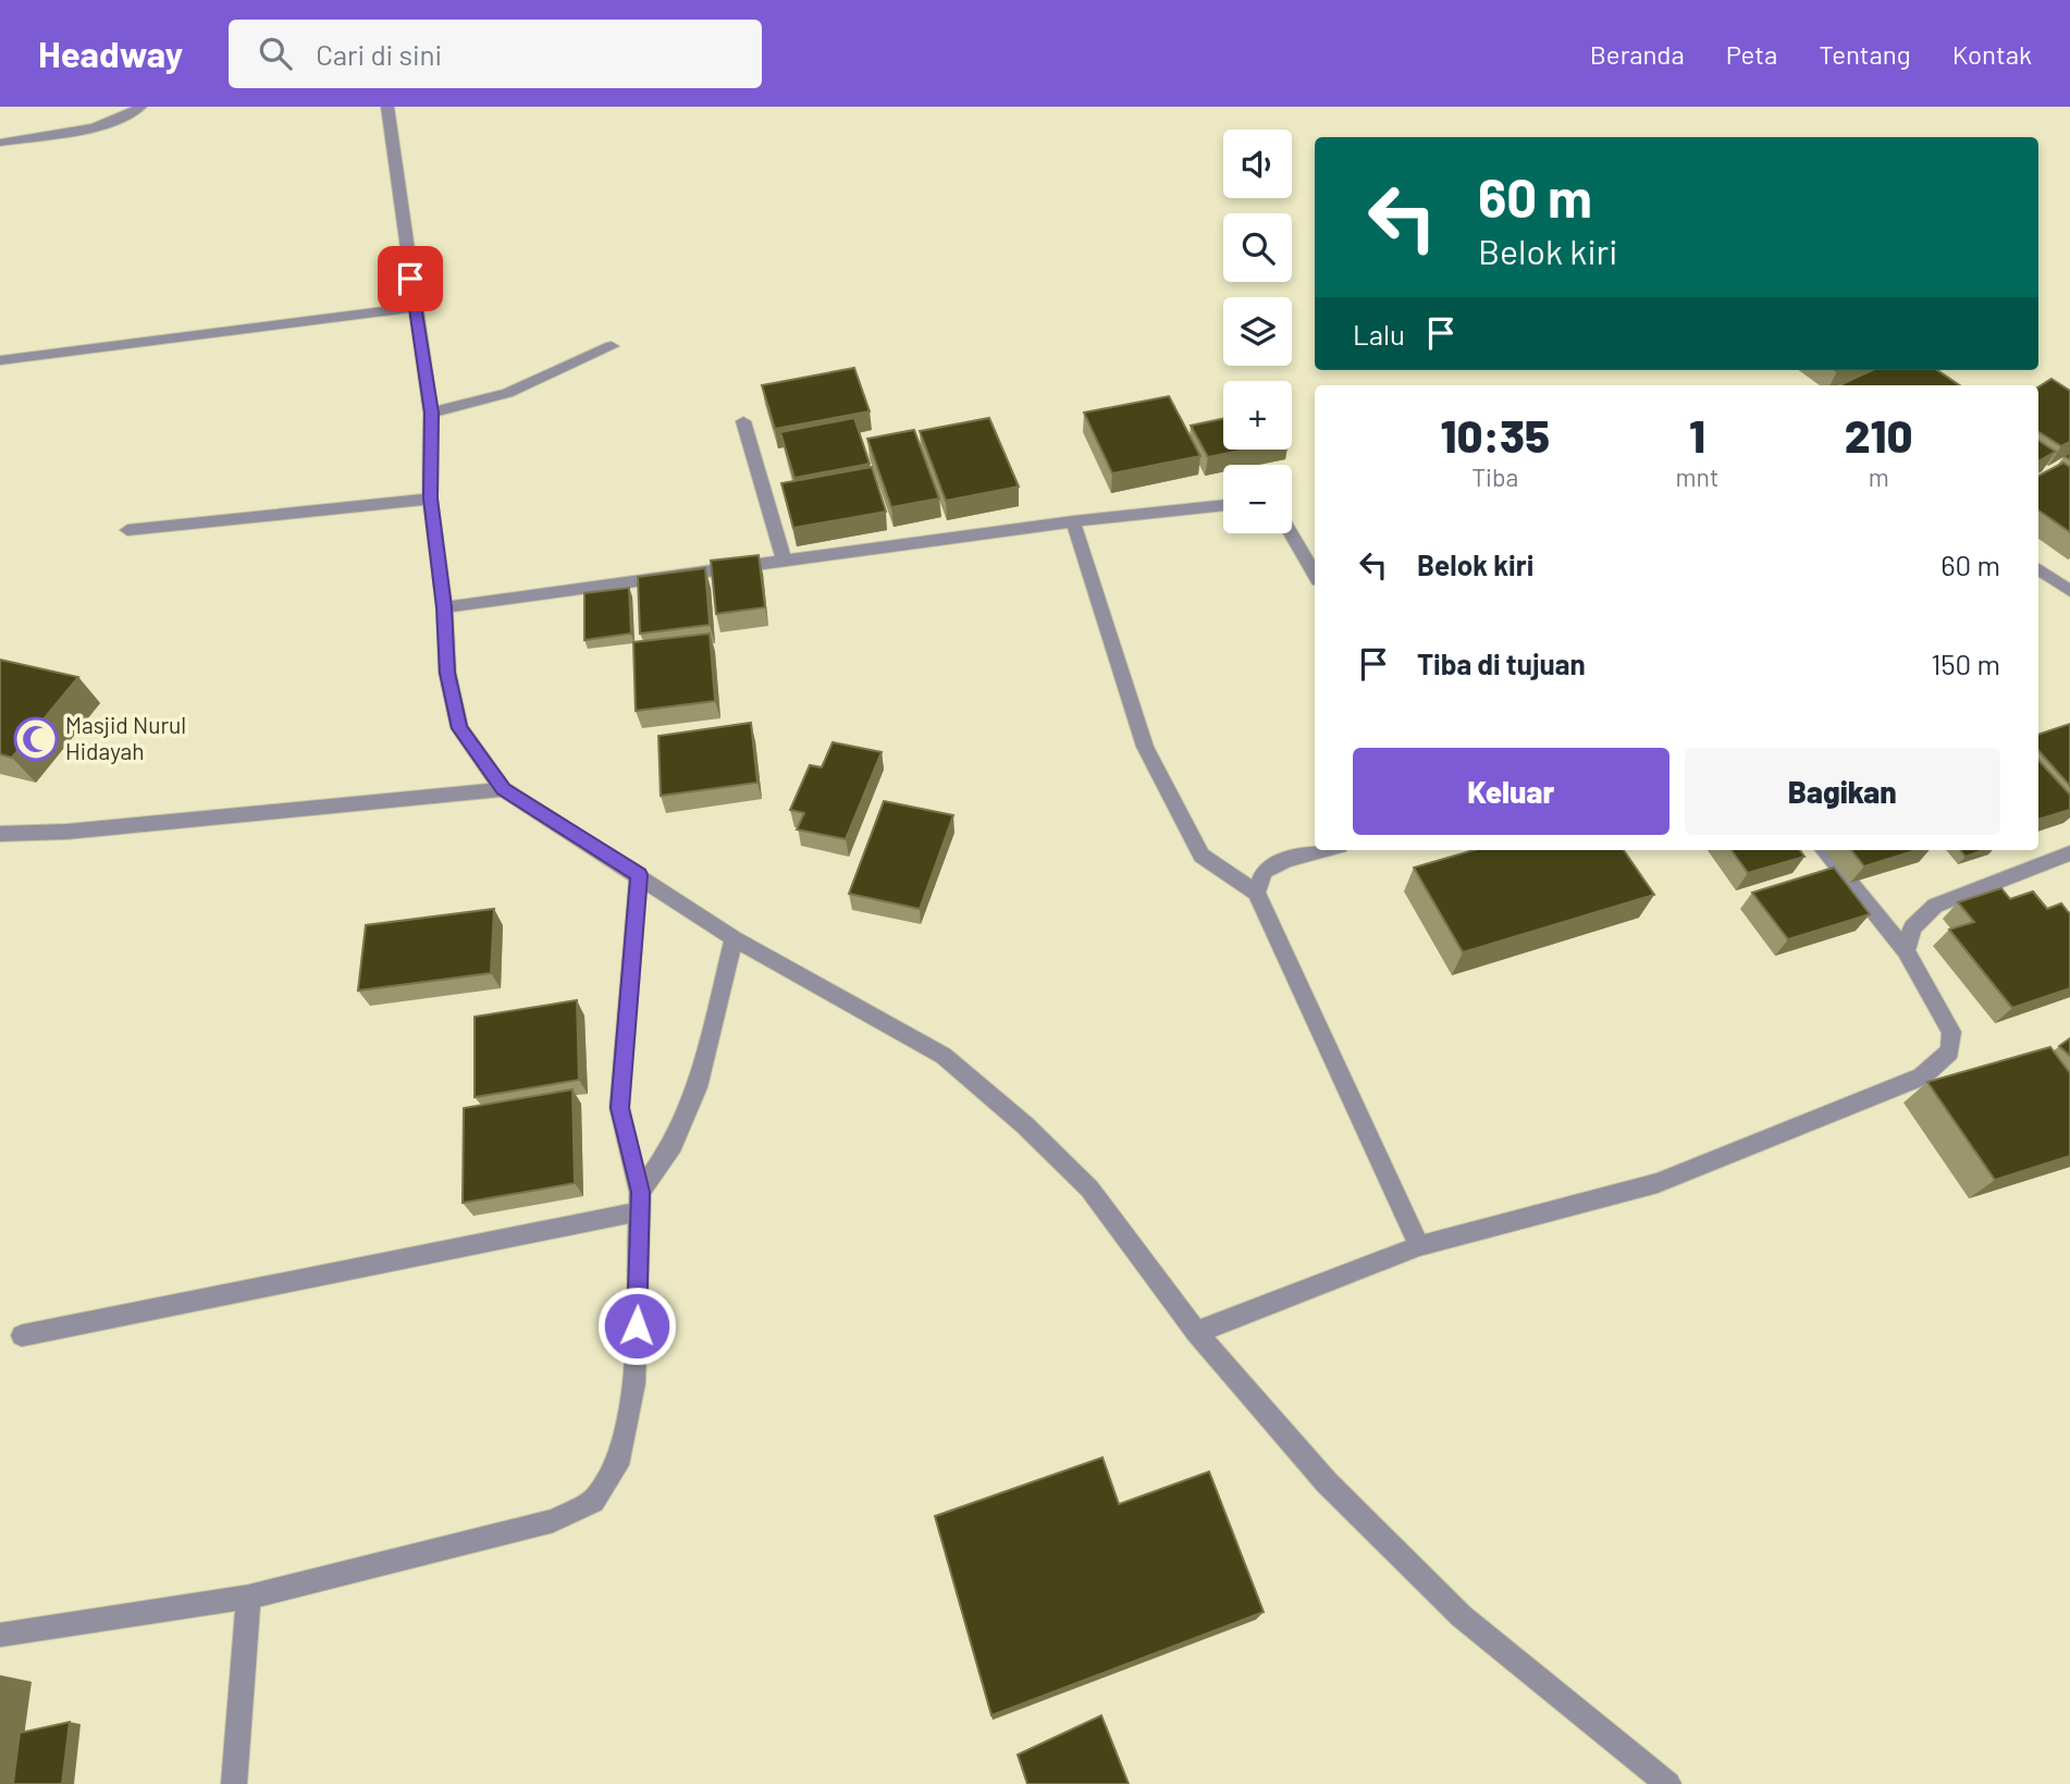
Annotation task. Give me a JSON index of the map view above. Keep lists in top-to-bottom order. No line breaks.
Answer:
{"places":{"mosque":["Masjid Nurul Hidayah"]},"page":{"header":"Headway","search":"Cari di sini","nav":["Beranda","Peta","Tentang","Kontak"],"map_buttons":["+","−"],"turn":["60 m","Belok kiri"],"then":"Lalu","eta":["10:35","Tiba","1","mnt","210","m"],"list":[{"name":"Belok kiri","value":"60 m"},{"name":"Tiba di tujuan","value":"150 m"}],"buttons":["Keluar","Bagikan"]}}
